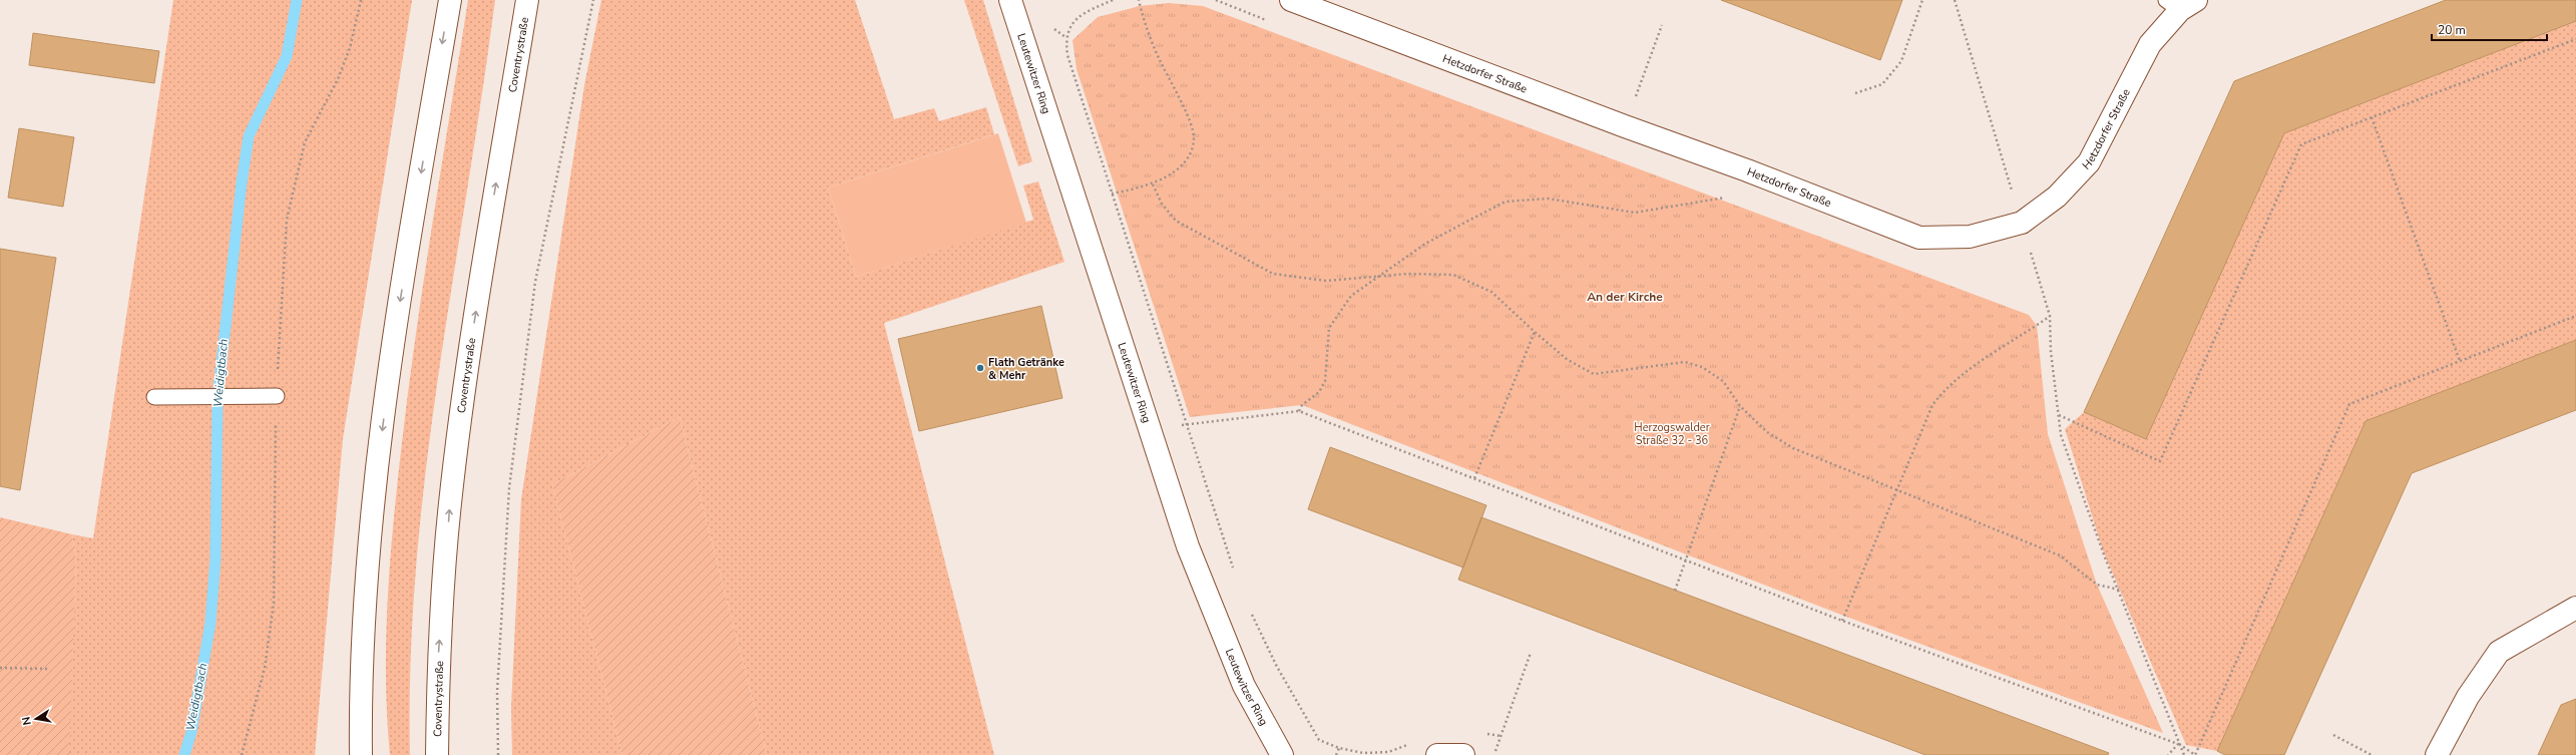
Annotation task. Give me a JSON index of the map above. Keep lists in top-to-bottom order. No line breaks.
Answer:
{"streets":{"street":["Coventrystraße","Leutewitzer Ring","Hetzdorfer Straße"]},"districts":["An der Kirche"],"water":["Weidigtbach"],"parks":["Herzogswalder Straße 32 - 36"],"places":["Flath Getränke & Mehr"],"scale_bar":"20 m","north":"left"}
